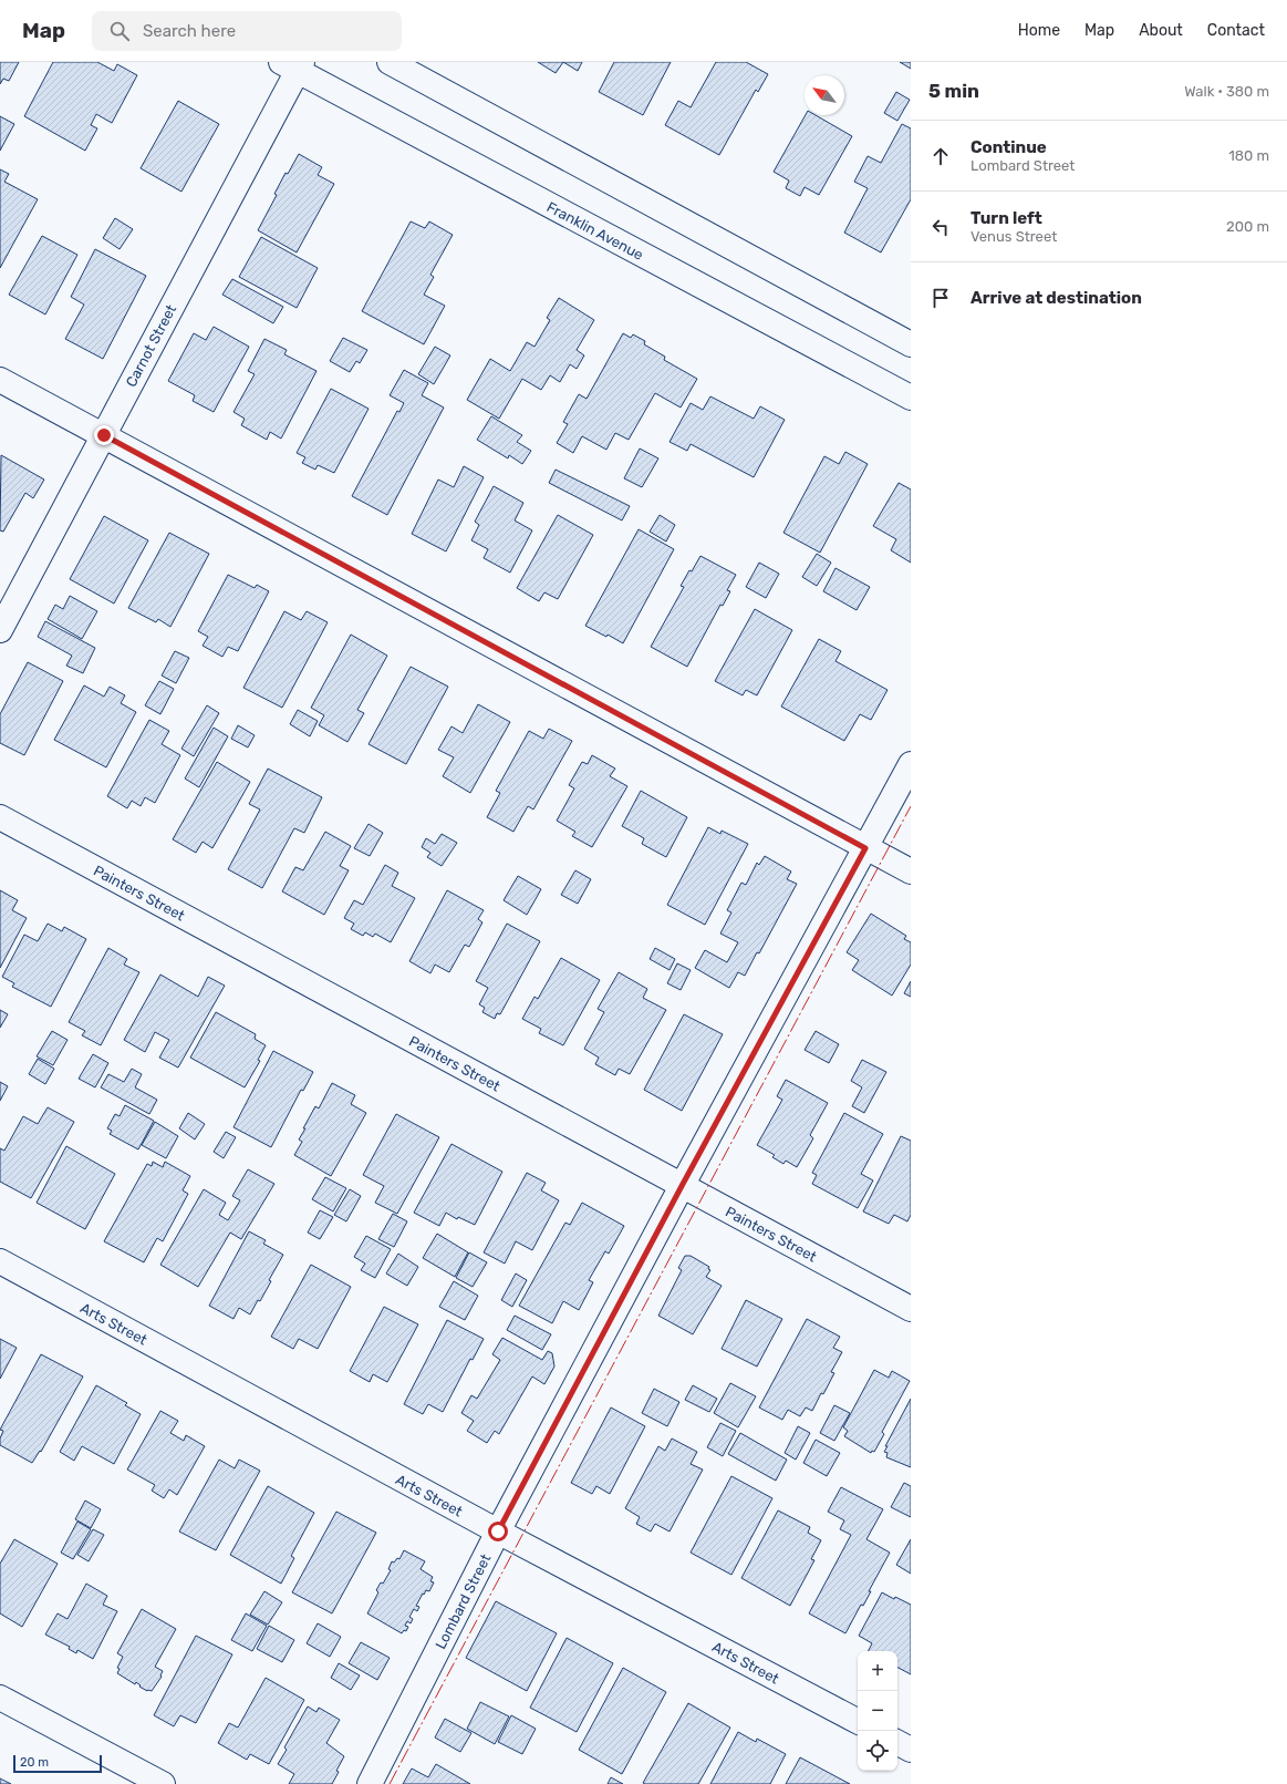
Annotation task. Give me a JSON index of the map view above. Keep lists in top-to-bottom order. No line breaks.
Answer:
{"streets":{"street":["Franklin Avenue","Carnot Street","Painters Street","Arts Street","Lombard Street"]},"crossings":[["Franklin Avenue","Carnot Street"],["Painters Street","Lombard Street"],["Arts Street","Lombard Street"]],"scale_bar":"20 m","north":"top left","page":{"header":"Map","search":"Search here","nav":["Home","Map","About","Contact"],"heading":["5 min","Walk · 380 m"],"list":[["Continue","Lombard Street","180 m"],["Turn left","Venus Street","200 m"],"Arrive at destination"],"map_buttons":["+","−"],"scale":"20 m"}}
